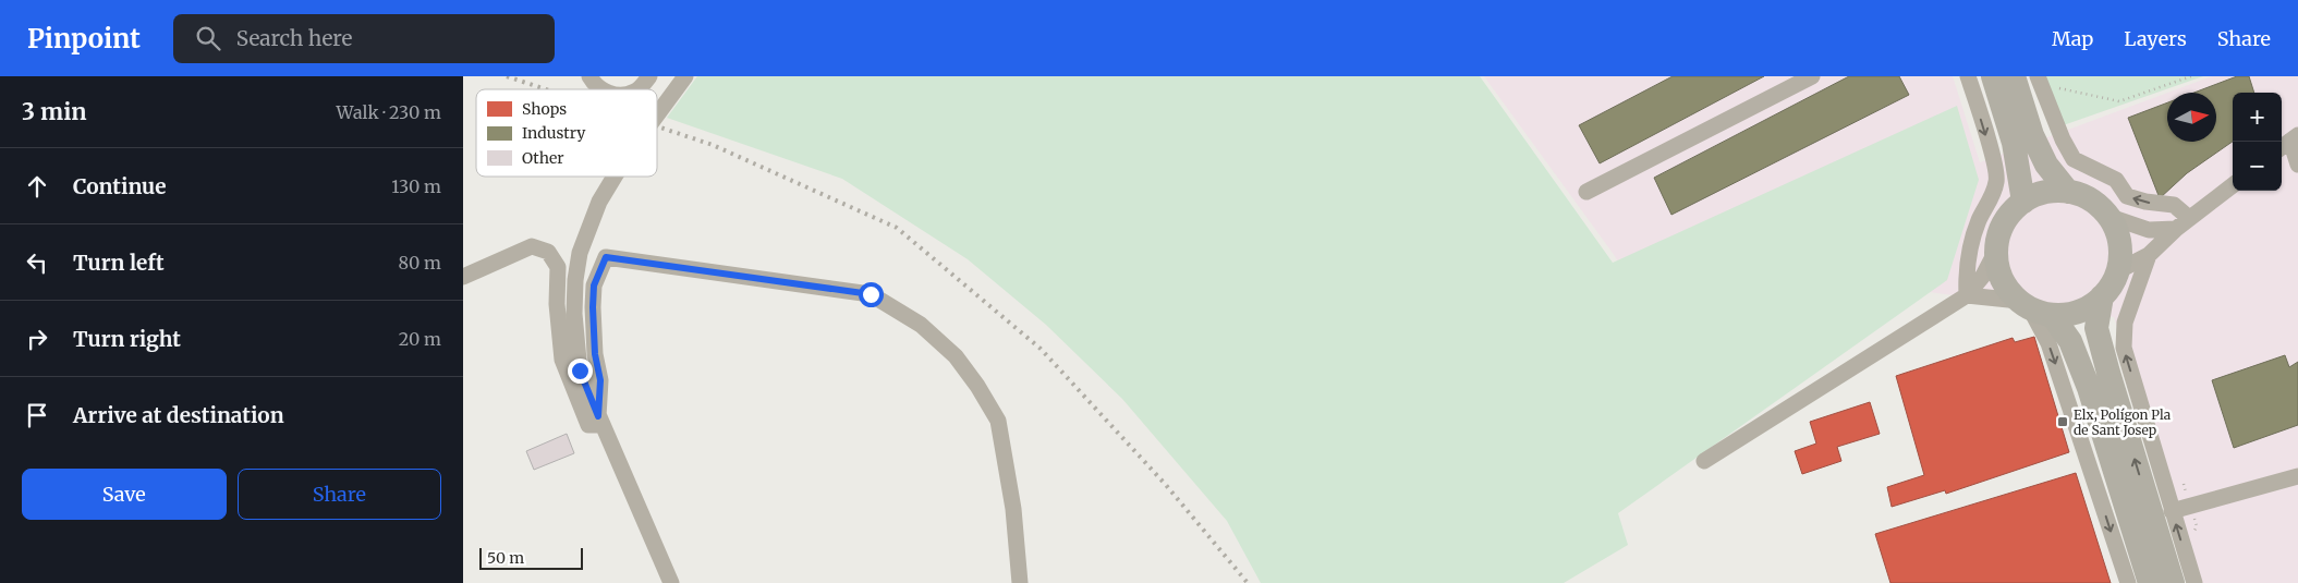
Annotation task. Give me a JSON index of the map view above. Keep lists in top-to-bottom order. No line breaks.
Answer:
{"places":{"transit":["Elx, Polígon Pla de Sant Josep"]},"legend":["Shops","Industry","Other"],"scale_bar":"50 m","north":"right","page":{"header":"Pinpoint","search":"Search here","nav":["Map","Layers","Share"],"heading":["3 min","Walk · 230 m"],"map_buttons":["+","−"],"list":[["Continue","130 m"],["Turn left","80 m"],["Turn right","20 m"],"Arrive at destination"],"buttons":["Save","Share"],"scale":"50 m"}}
